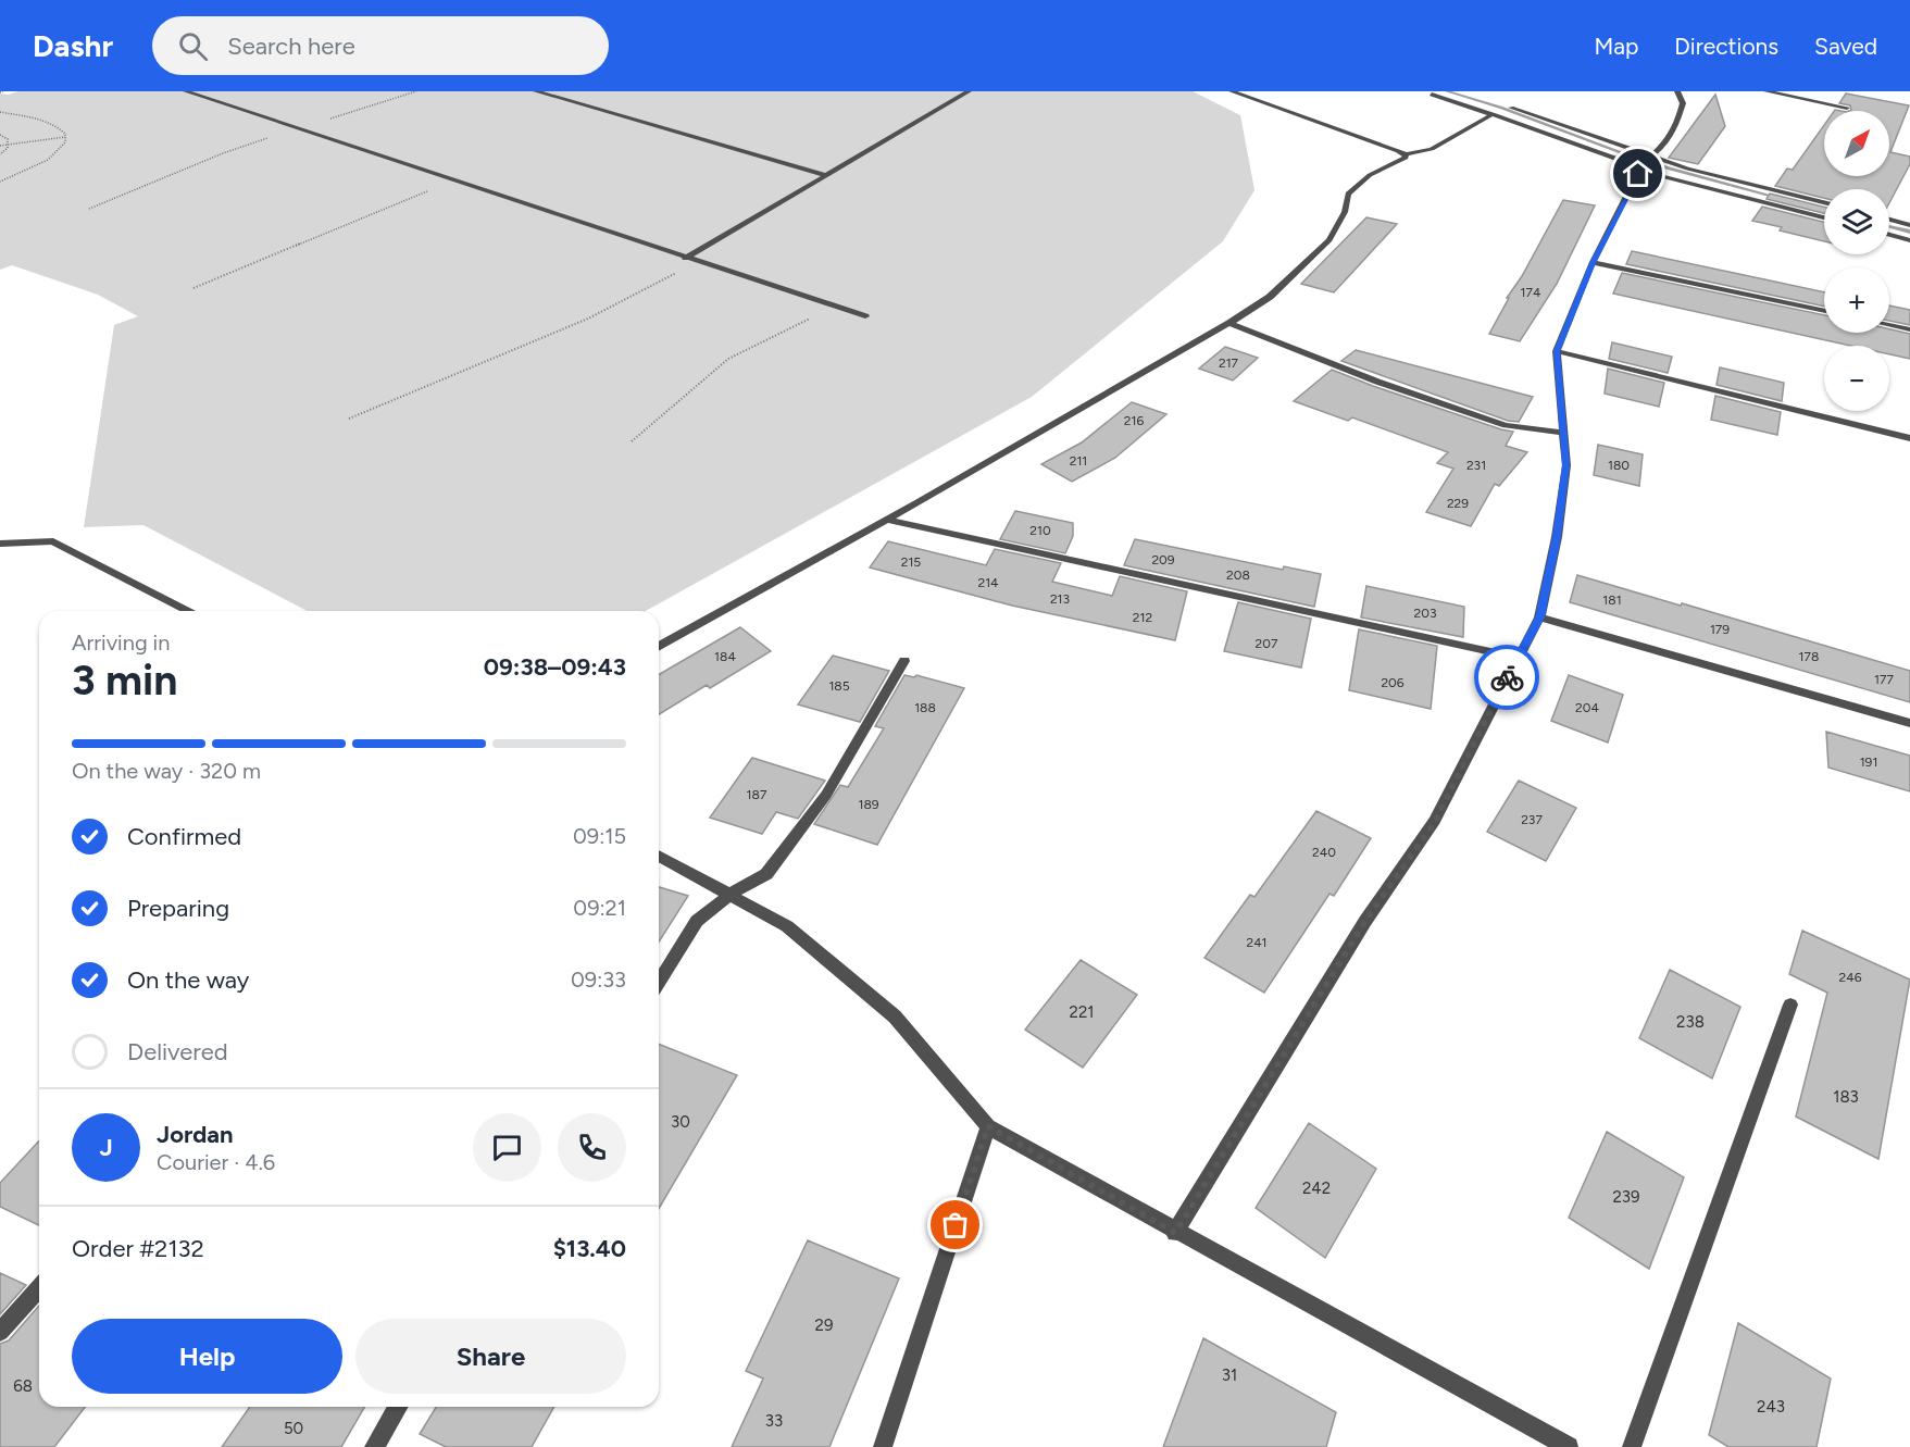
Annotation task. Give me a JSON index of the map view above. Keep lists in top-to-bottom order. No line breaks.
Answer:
{"house_numbers":["174","217","216","211","231","180","229","210","209","215","208","214","213","181","203","212","179","207","184","178","177","206","185","188","204","191","187","189","237","240","241","246","221","238","183","30","242","239","29","31","68","243","33","50"],"north":"top right","page":{"header":"Dashr","search":"Search here","nav":["Map","Directions","Saved"],"map_buttons":["+","−"],"heading":["3 min","Arriving in","09:38–09:43"],"panel":["Jordan","Courier · 4.6","Order #2132","$13.40"],"bar":"On the way · 320 m","list":[["Confirmed","09:15"],["Preparing","09:21"],["On the way","09:33"],"Delivered"],"round":"J","buttons":["Help","Share"]}}
